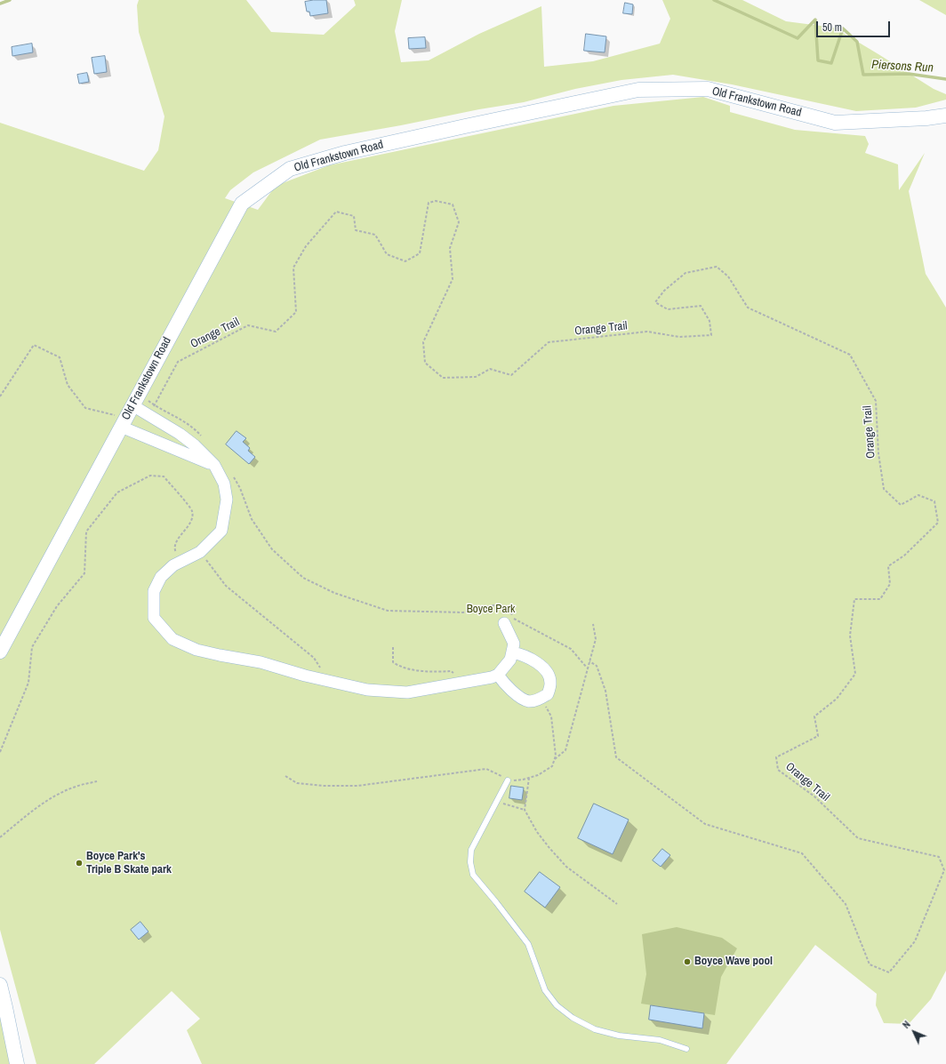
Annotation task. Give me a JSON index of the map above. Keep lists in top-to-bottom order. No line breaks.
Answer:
{"streets":{"street":["Old Frankstown Road"],"path":["Orange Trail"]},"water":["Piersons Run"],"parks":["Boyce Park"],"places":["Boyce Park's Triple B Skate park","Boyce Wave pool"],"scale_bar":"50 m","north":"top left"}
